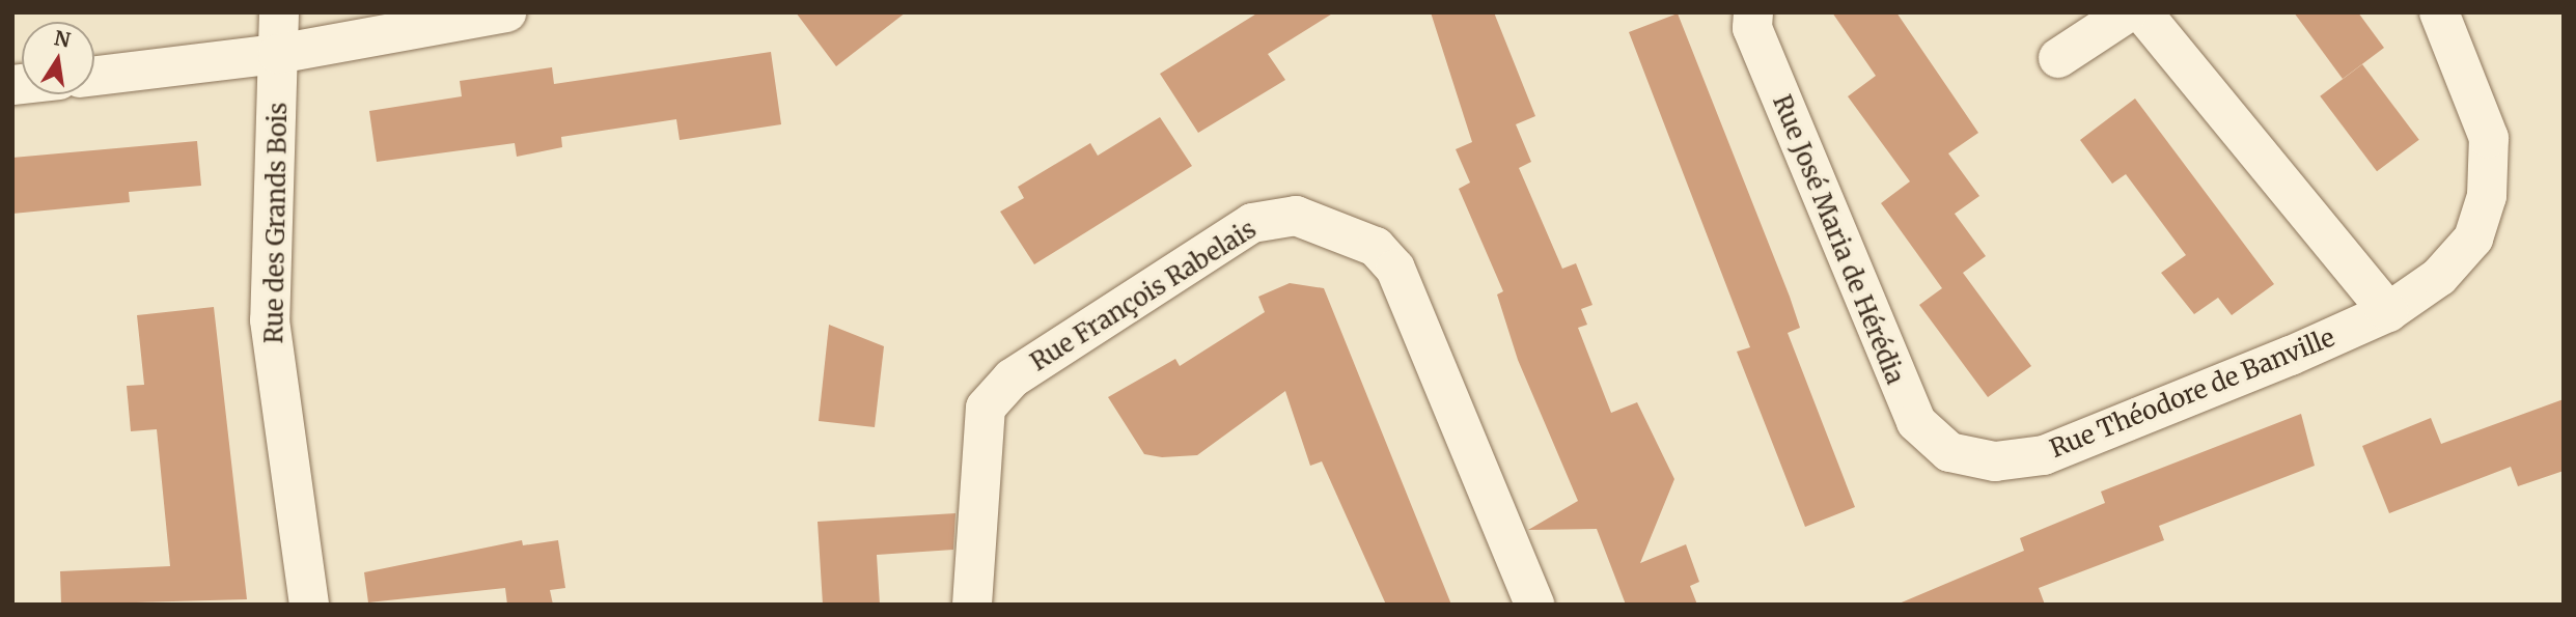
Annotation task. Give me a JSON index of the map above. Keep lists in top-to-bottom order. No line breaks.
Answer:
{"streets":{"street":["Rue des Grands Bois","Rue José Maria de Hérédia","Rue François Rabelais","Rue Théodore de Banville"]},"crossings":[["Rue José Maria de Hérédia","Rue Théodore de Banville"]],"north":"top"}
